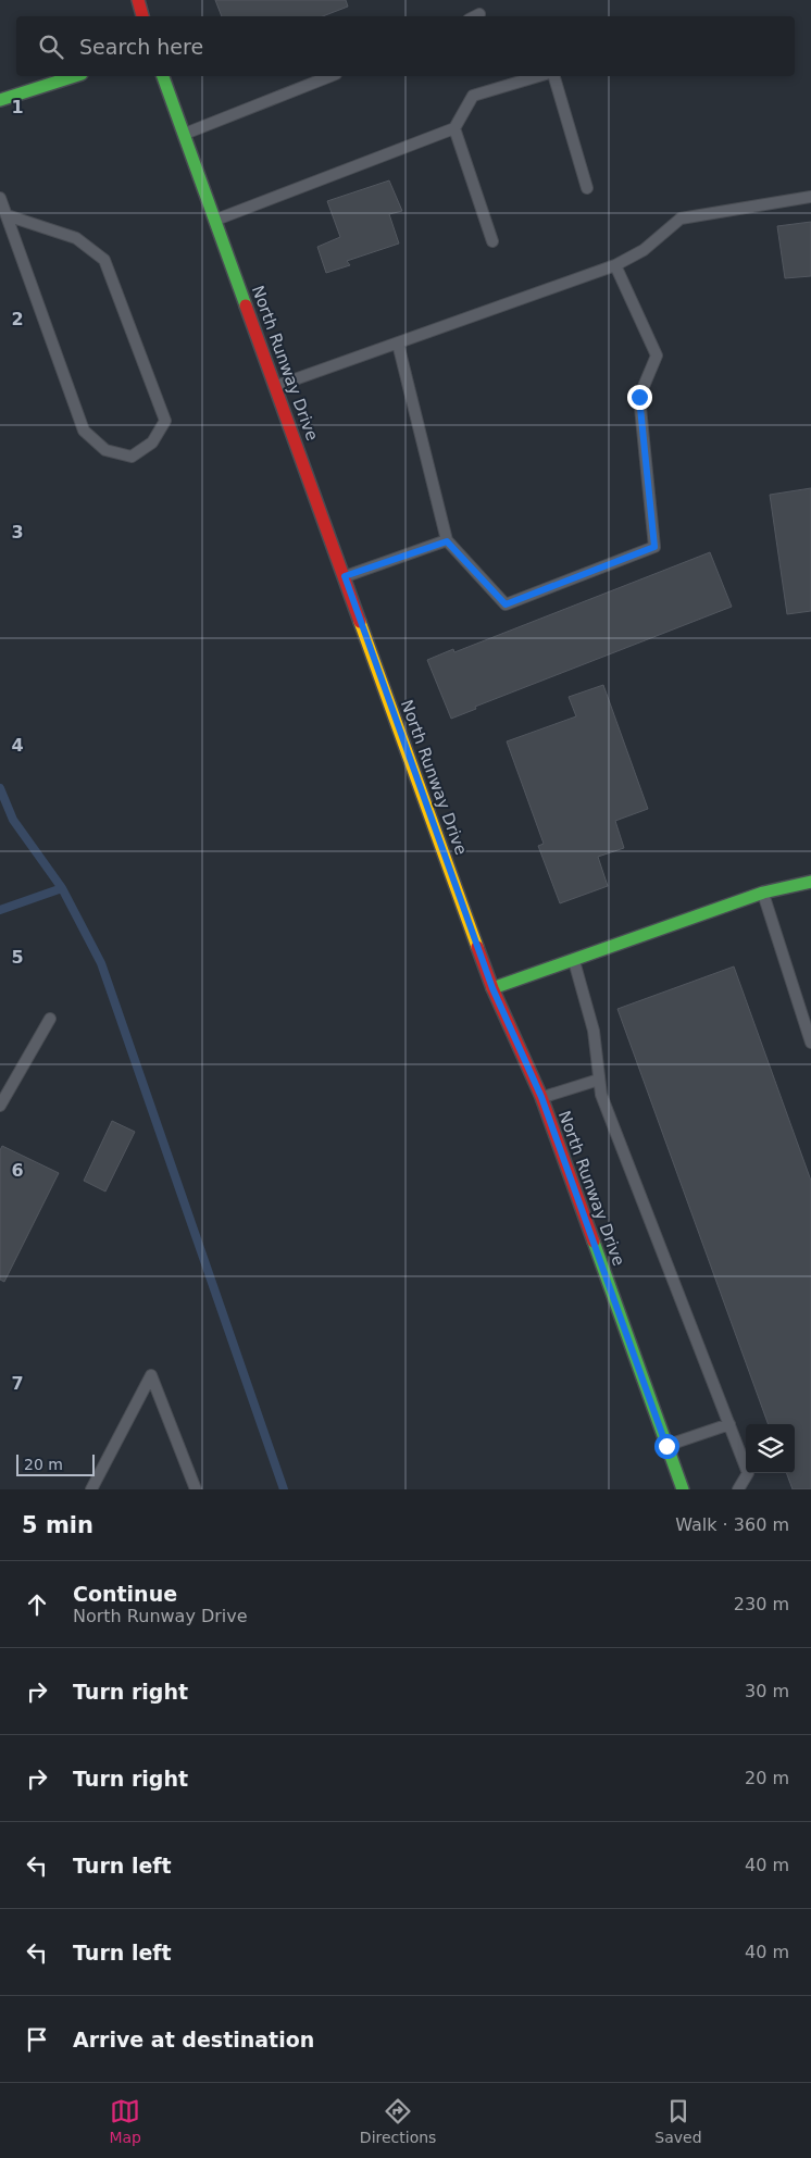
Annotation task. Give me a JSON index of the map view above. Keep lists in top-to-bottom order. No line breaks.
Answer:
{"streets":{"street":["North Runway Drive"]},"scale_bar":"20 m","page":{"search":"Search here","scale":"20 m","heading":["5 min","Walk · 360 m"],"list":[["Continue","North Runway Drive","230 m"],["Turn right","30 m"],["Turn right","20 m"],["Turn left","40 m"],["Turn left","40 m"],"Arrive at destination"],"nav":["Map","Directions","Saved"]},"grid":{"rows":["1","2","3","4","5","6","7"]}}
